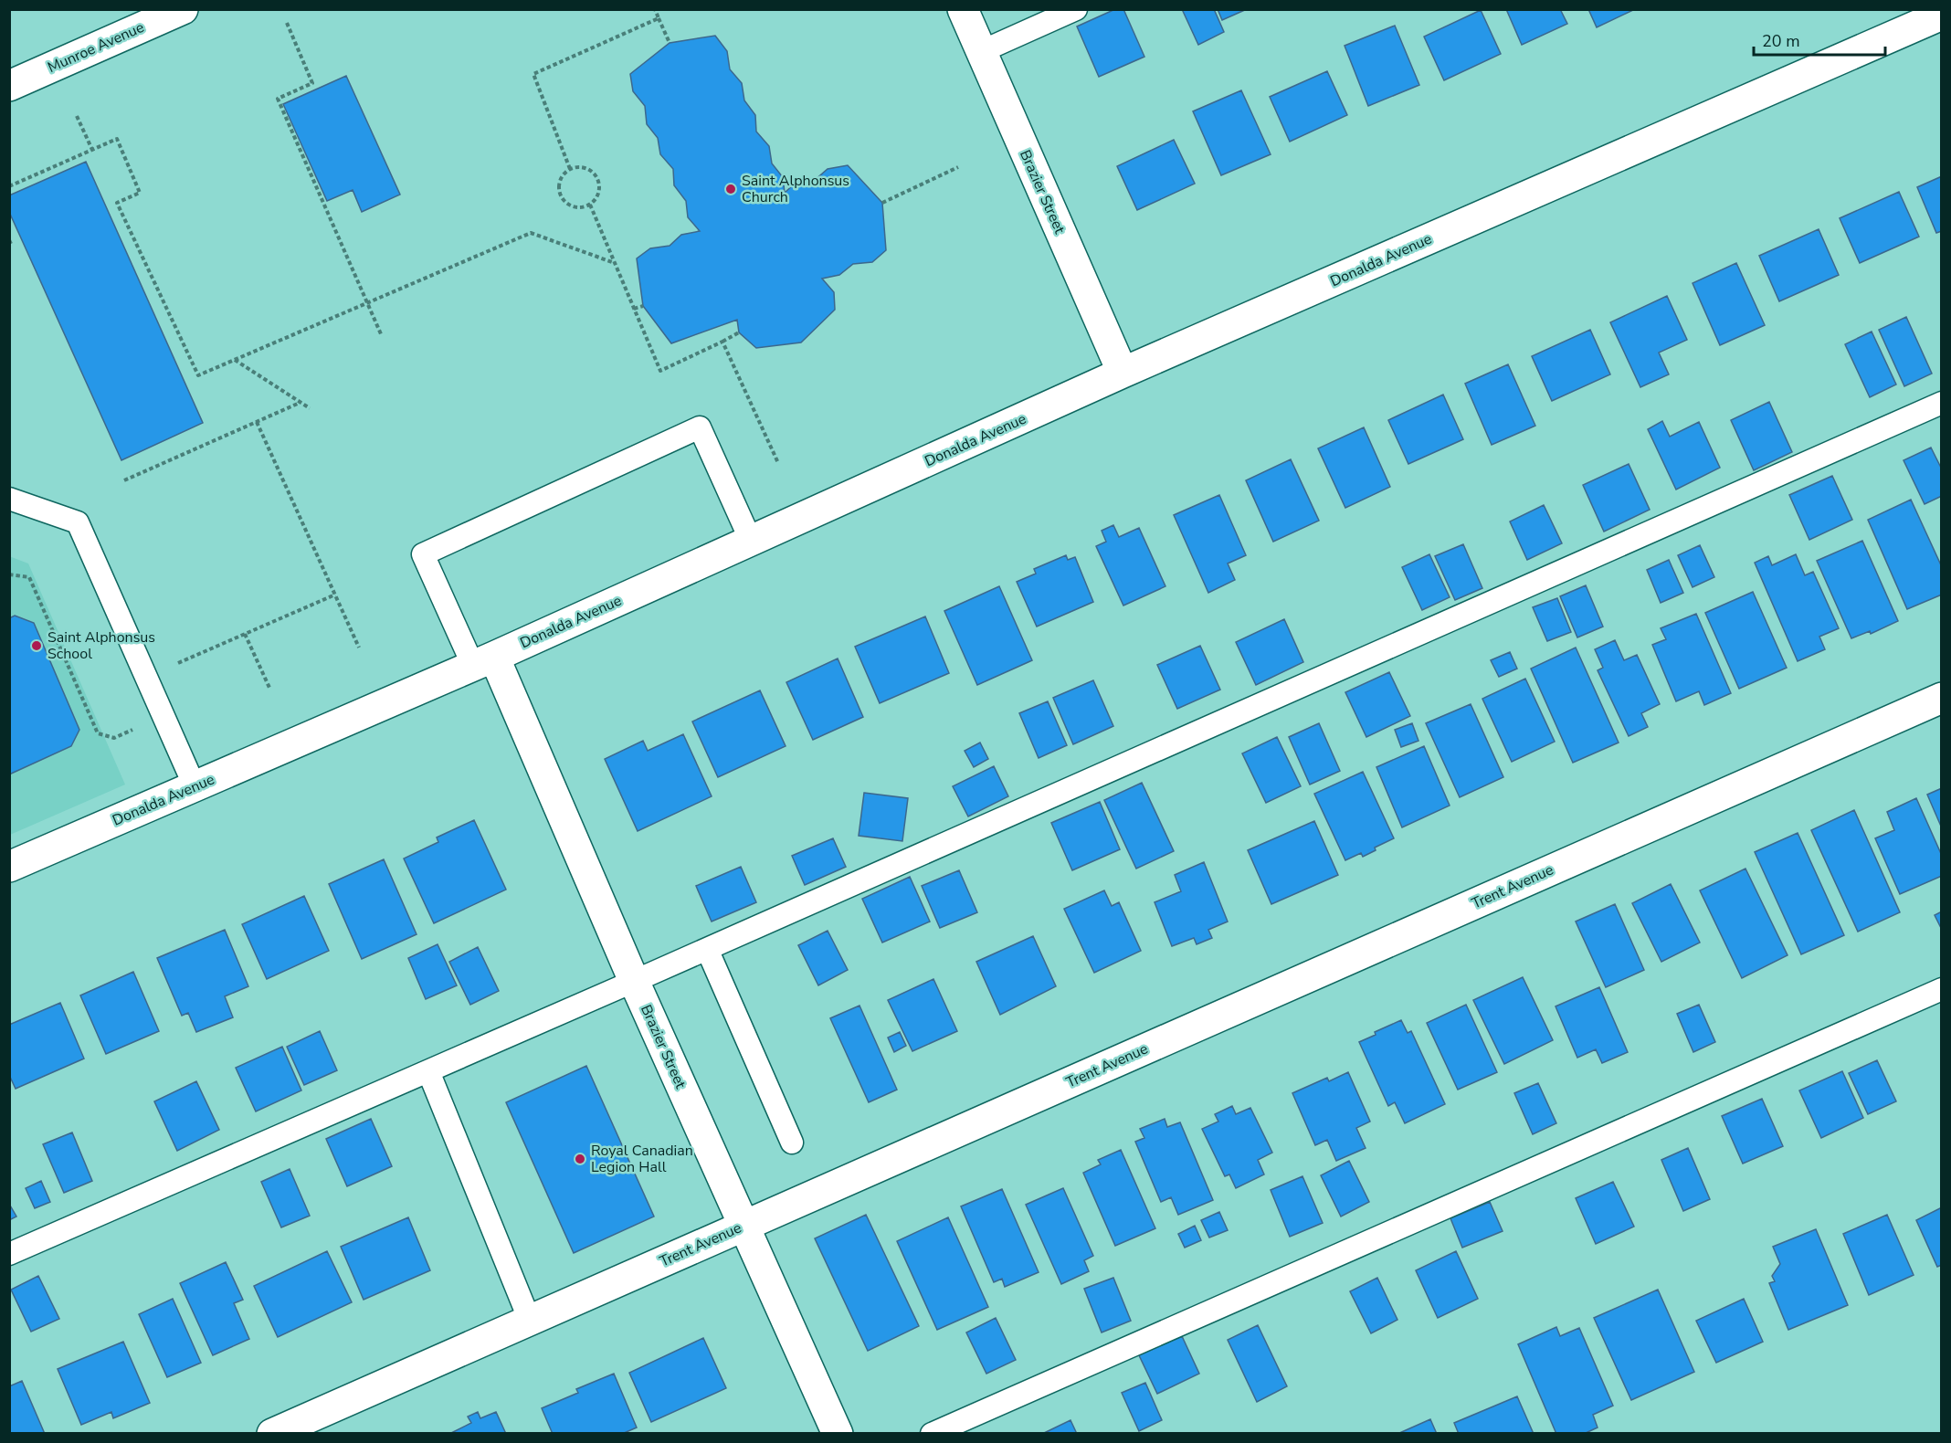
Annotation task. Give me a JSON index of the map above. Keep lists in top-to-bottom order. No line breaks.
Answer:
{"streets":{"street":["Munroe Avenue","Brazier Street","Donalda Avenue","Trent Avenue"]},"crossings":[["Brazier Street","Donalda Avenue"],["Brazier Street","Trent Avenue"]],"places":["Saint Alphonsus Church","Saint Alphonsus School","Royal Canadian Legion Hall"],"scale_bar":"20 m"}
